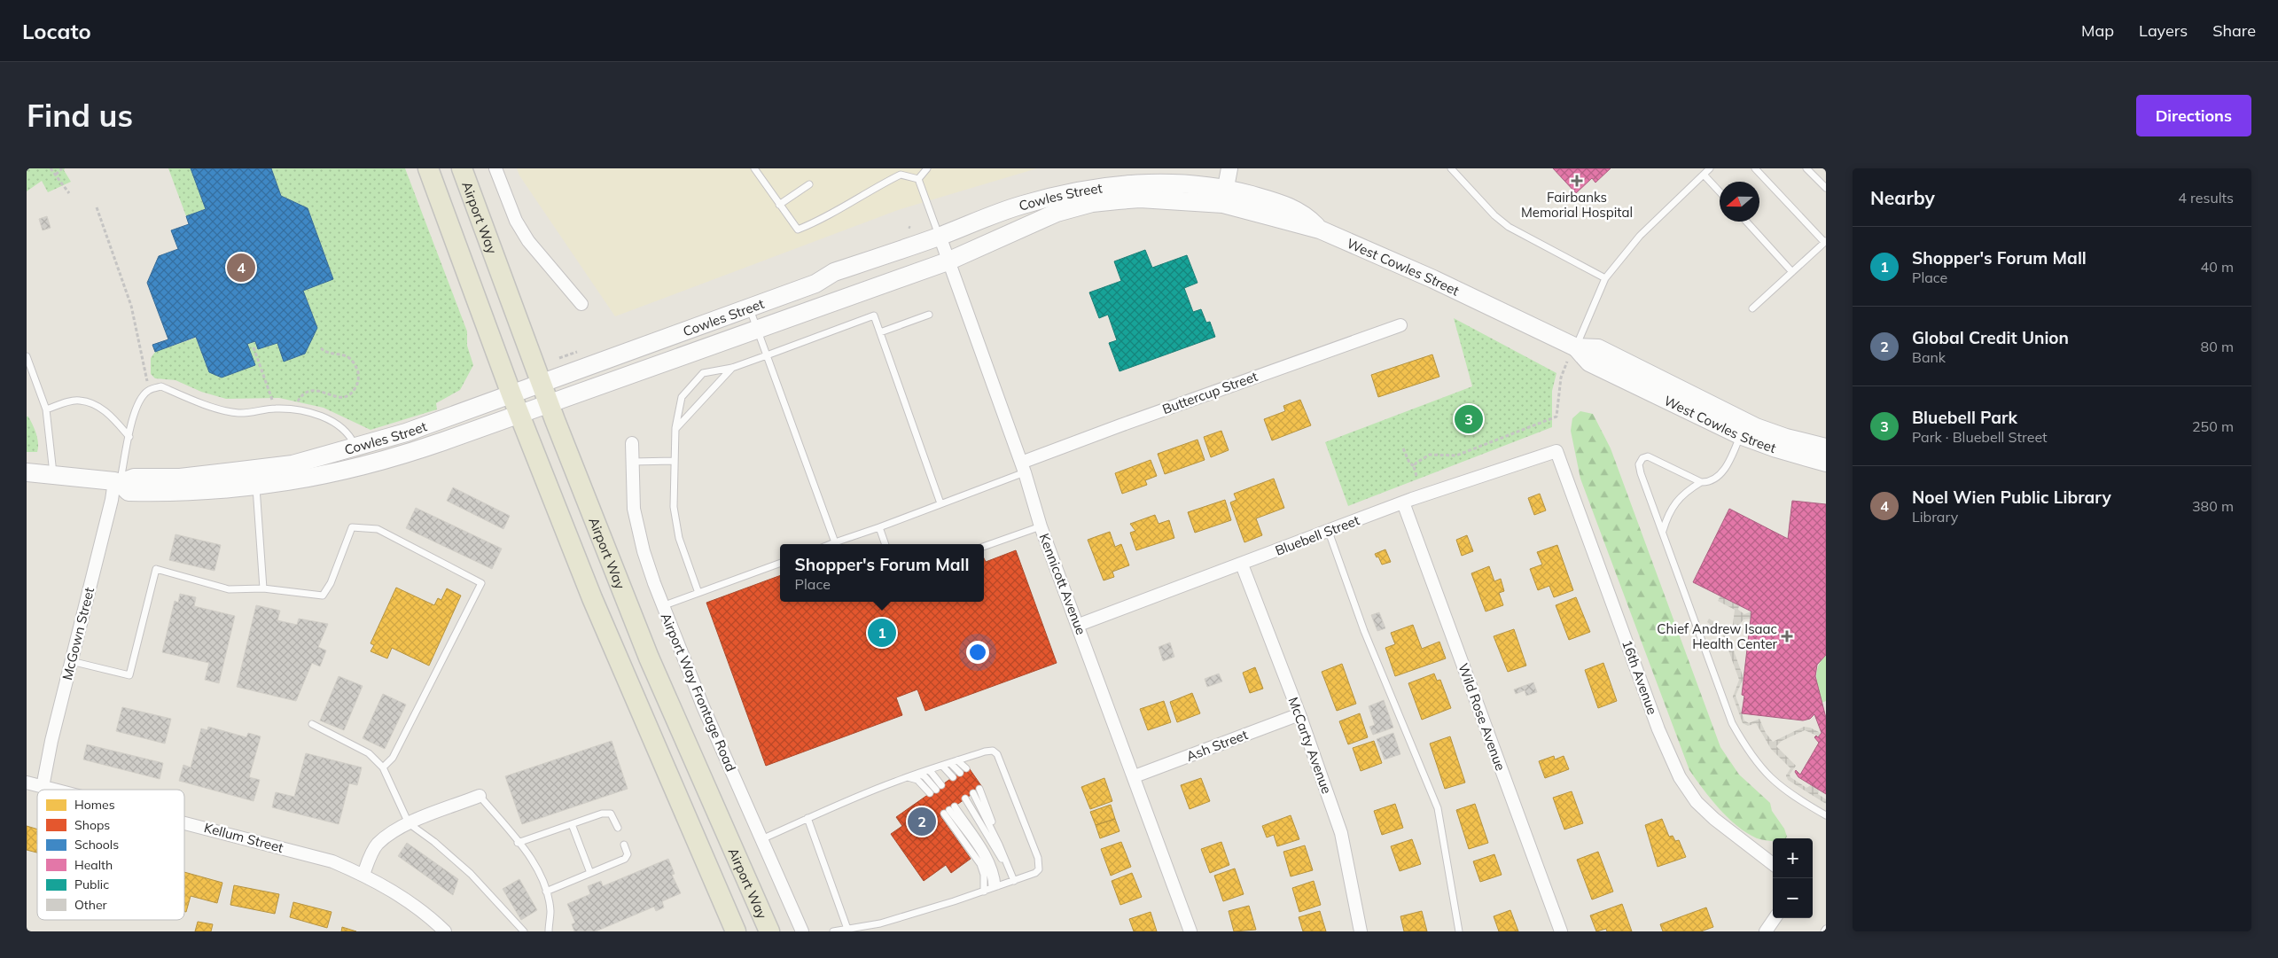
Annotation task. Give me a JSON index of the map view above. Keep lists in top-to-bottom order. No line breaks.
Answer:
{"streets":{"main road":["Cowles Street","Airport Way","West Cowles Street"],"street":["Buttercup Street","Bluebell Street","Kennicott Avenue","McGown Street","16th Avenue","Airport Way Frontage Road","Wild Rose Avenue","Ash Street","McCarty Avenue","Kellum Street"]},"crossings":[["Cowles Street","Airport Way"],["Cowles Street","West Cowles Street"],["Cowles Street","Kennicott Avenue"],["Cowles Street","McGown Street"],["Buttercup Street","Kennicott Avenue"],["Bluebell Street","Kennicott Avenue"],["Bluebell Street","16th Avenue"],["Bluebell Street","Wild Rose Avenue"],["Bluebell Street","McCarty Avenue"],["Kennicott Avenue","Ash Street"],["McGown Street","Kellum Street"],["Ash Street","McCarty Avenue"]],"places":{"health":["Fairbanks Memorial Hospital","Chief Andrew Isaac Health Center"]},"legend":["Homes","Shops","Schools","Health","Public","Other"],"north":"left","page":{"header":"Locato","nav":["Map","Layers","Share"],"buttons":"Directions","title":"Find us","heading":["Nearby","4 results"],"list":[{"mark":"1","name":"Shopper's Forum Mall","note":"Place","value":"40 m"},{"mark":"2","name":"Global Credit Union","note":"Bank","value":"80 m"},{"mark":"3","name":"Bluebell Park","note":"Park · Bluebell Street","value":"250 m"},{"mark":"4","name":"Noel Wien Public Library","note":"Library","value":"380 m"}],"pins":["4","3","1","2"],"popup":["Shopper's Forum Mall","Place"],"map_buttons":["+","−"]}}
